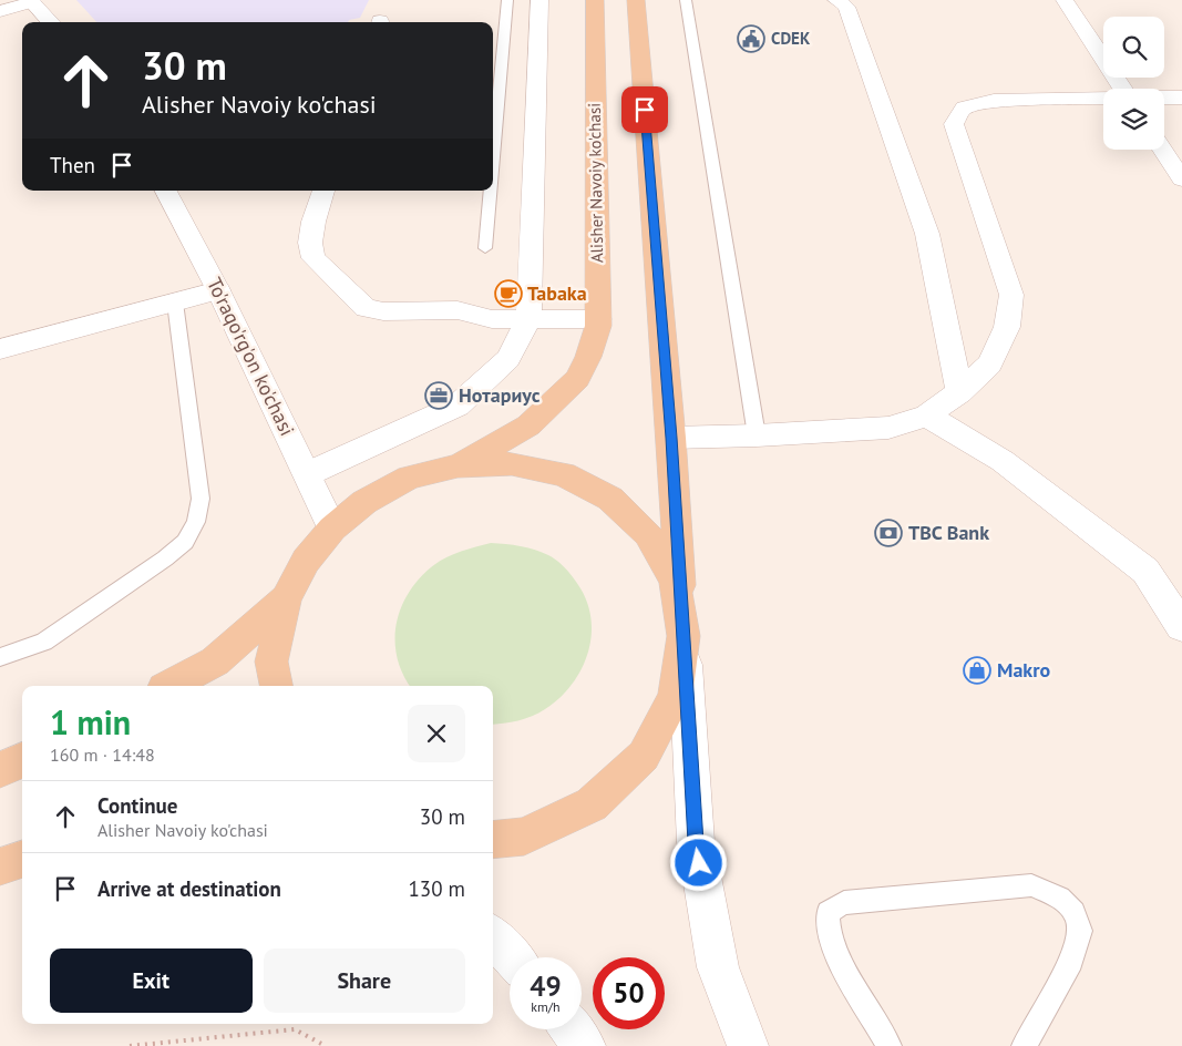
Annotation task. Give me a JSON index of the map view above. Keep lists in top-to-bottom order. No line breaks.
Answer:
{"streets":{"main road":["Alisher Navoiy ko'chasi"],"street":["To'raqo'rg'on ko'chasi"]},"places":{"public building":["CDEK"],"cafe":["Tabaka"],"office":["Нотариус"],"bank":["TBC Bank"],"shop":["Makro"]},"page":{"turn":["30 m","Alisher Navoiy ko'chasi"],"then":"Then","heading":["1 min","160 m · 14:48"],"list":[{"name":"Continue","note":"Alisher Navoiy ko'chasi","value":"30 m"},{"name":"Arrive at destination","value":"130 m"}],"buttons":["Exit","Share"],"speed":"49 km/h","limit":"50"}}
